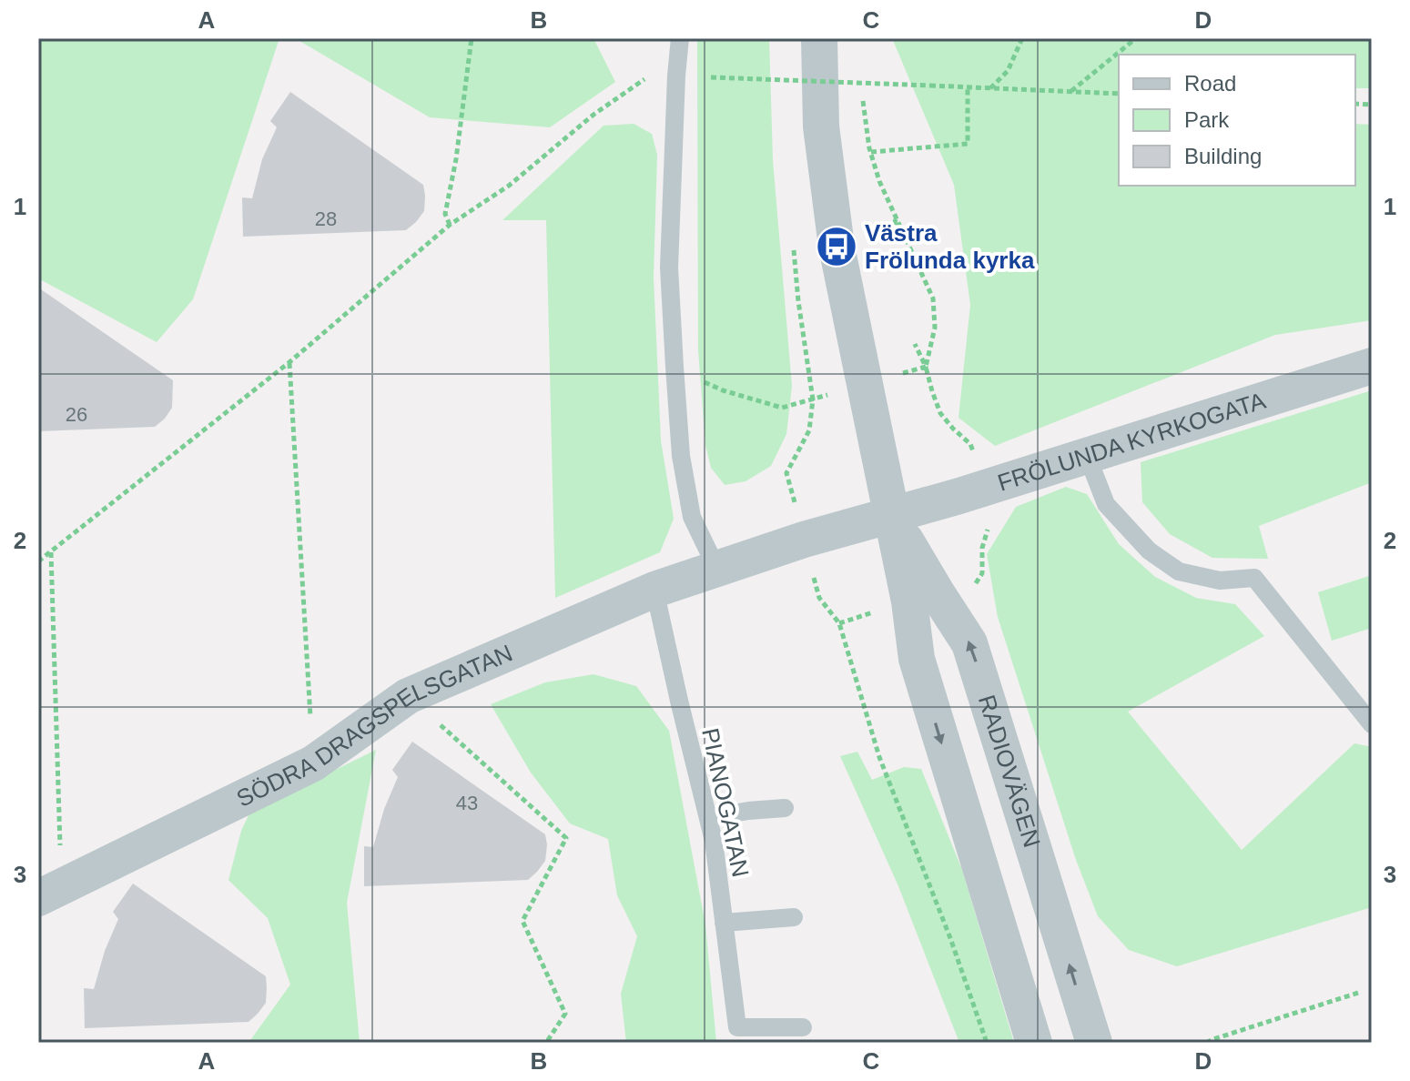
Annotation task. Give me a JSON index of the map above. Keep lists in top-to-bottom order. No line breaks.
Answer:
{"streets":{"street":["FRÖLUNDA KYRKOGATA","SÖDRA DRAGSPELSGATAN","RADIOVÄGEN"],"lane":["PIANOGATAN"]},"crossings":[["FRÖLUNDA KYRKOGATA","SÖDRA DRAGSPELSGATAN"],["FRÖLUNDA KYRKOGATA","RADIOVÄGEN"],["SÖDRA DRAGSPELSGATAN","RADIOVÄGEN"],["SÖDRA DRAGSPELSGATAN","PIANOGATAN"]],"places":{"bus stop":["Västra Frölunda kyrka"]},"house_numbers":["28","26","43"],"legend":["Road","Park","Building"],"grid":{"columns":["A","B","C","D"],"rows":["1","2","3"]}}
